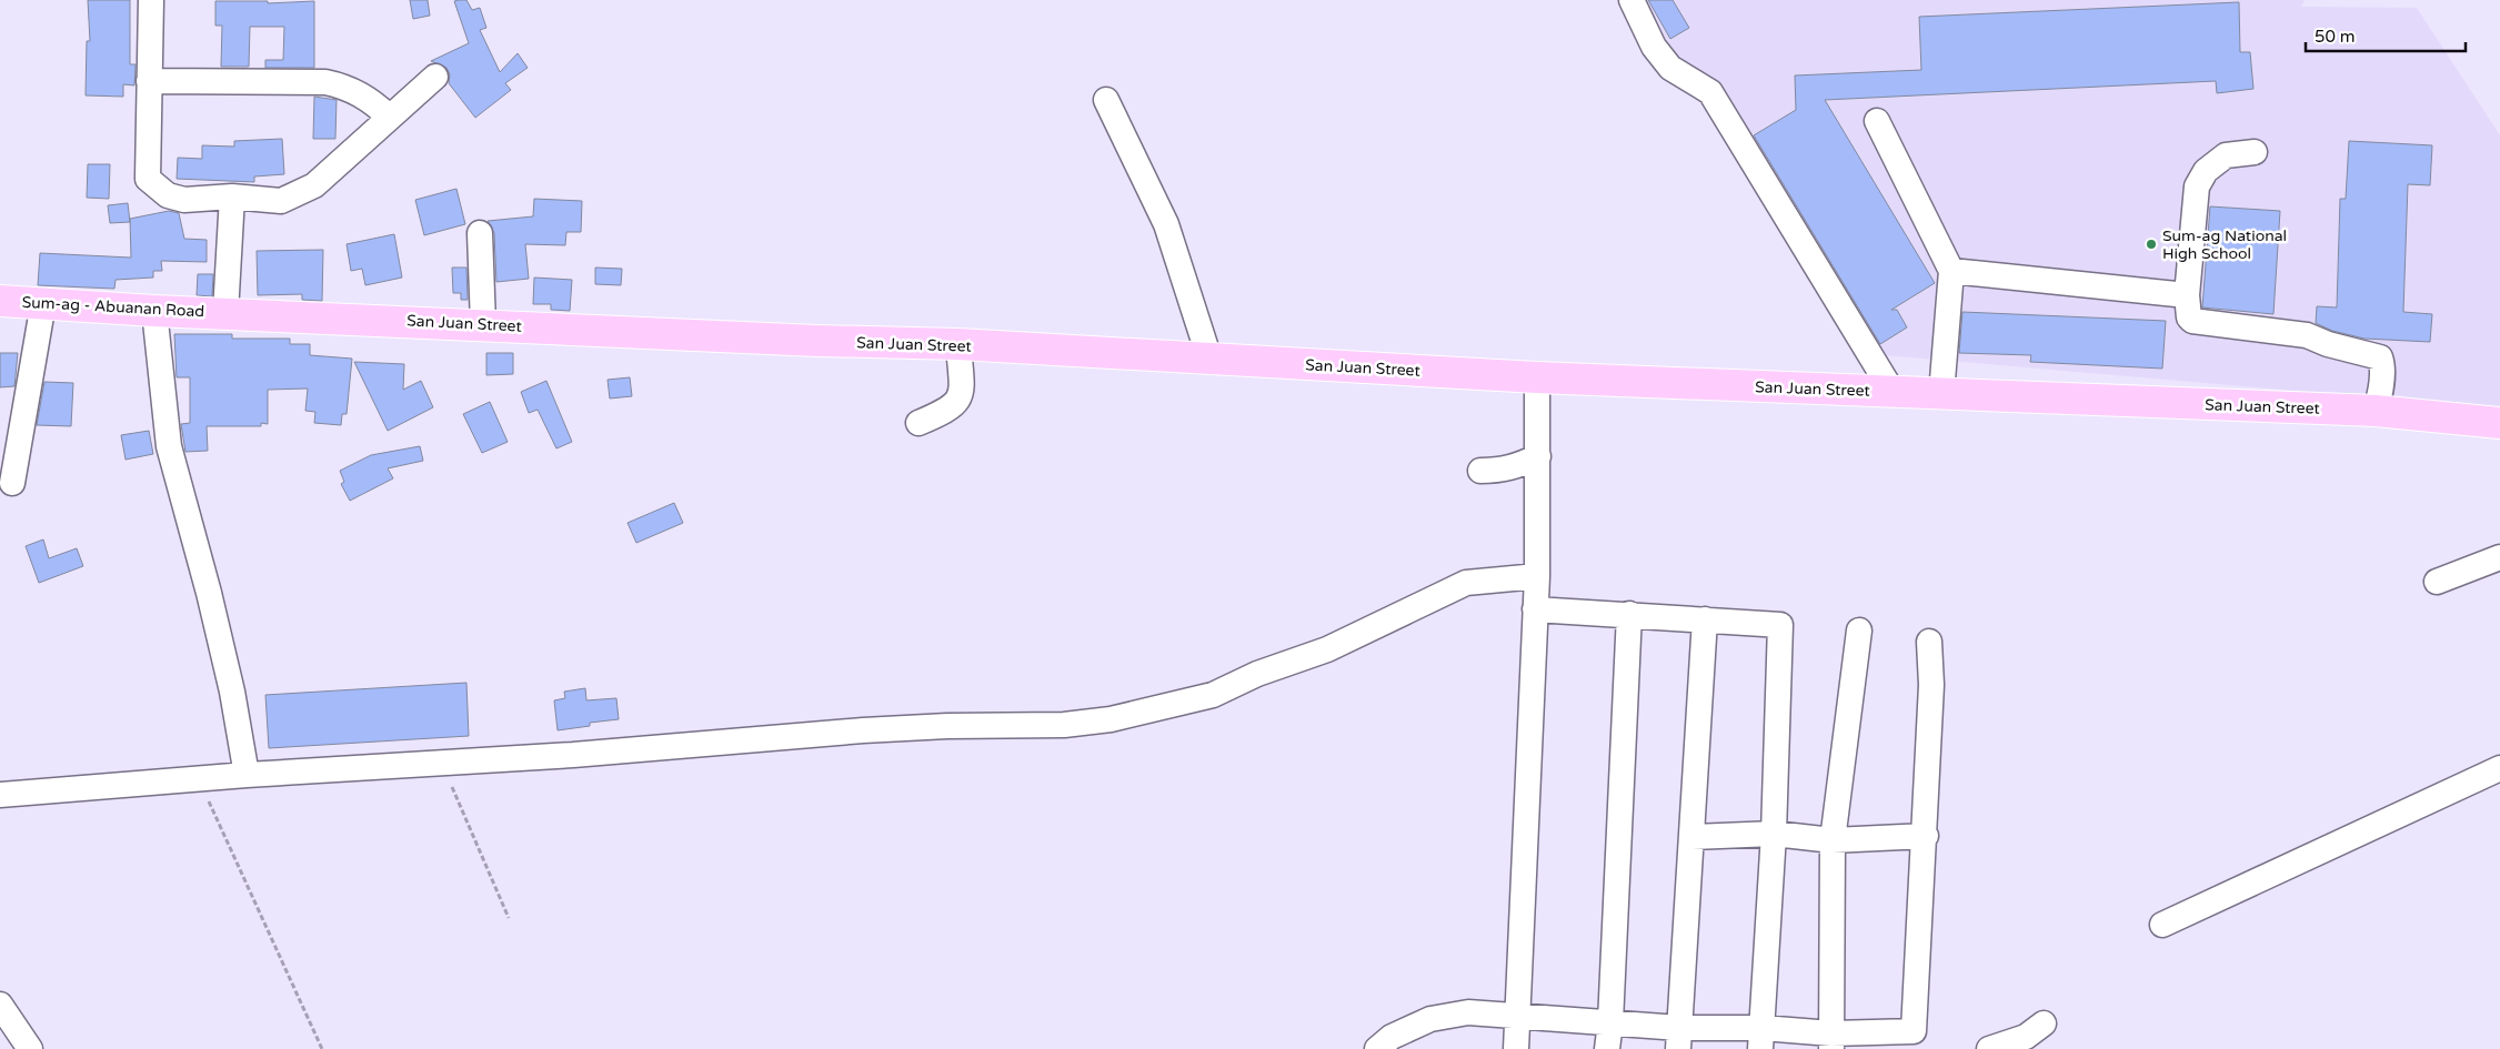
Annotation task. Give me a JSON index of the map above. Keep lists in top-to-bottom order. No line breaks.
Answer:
{"streets":{"main road":["Sum-ag - Abuanan Road","San Juan Street"]},"crossings":[["Sum-ag - Abuanan Road","San Juan Street"]],"places":["Sum-ag National High School"],"scale_bar":"50 m"}
